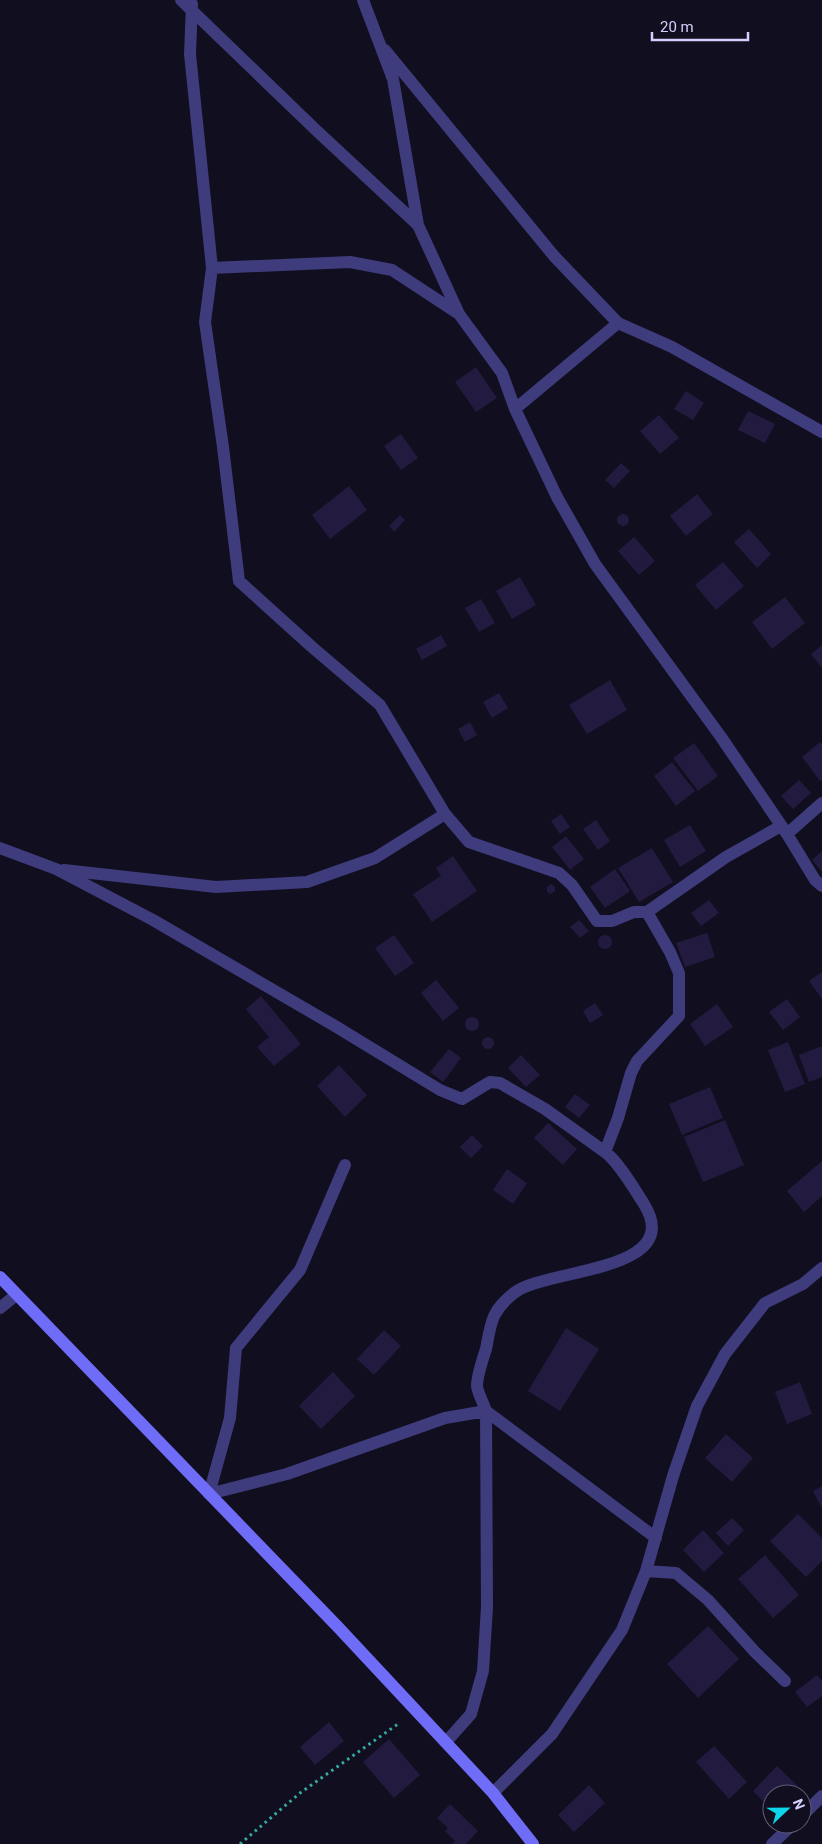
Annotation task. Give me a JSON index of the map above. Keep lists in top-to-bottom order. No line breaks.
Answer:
{"scale_bar":"20 m","north":"right"}
